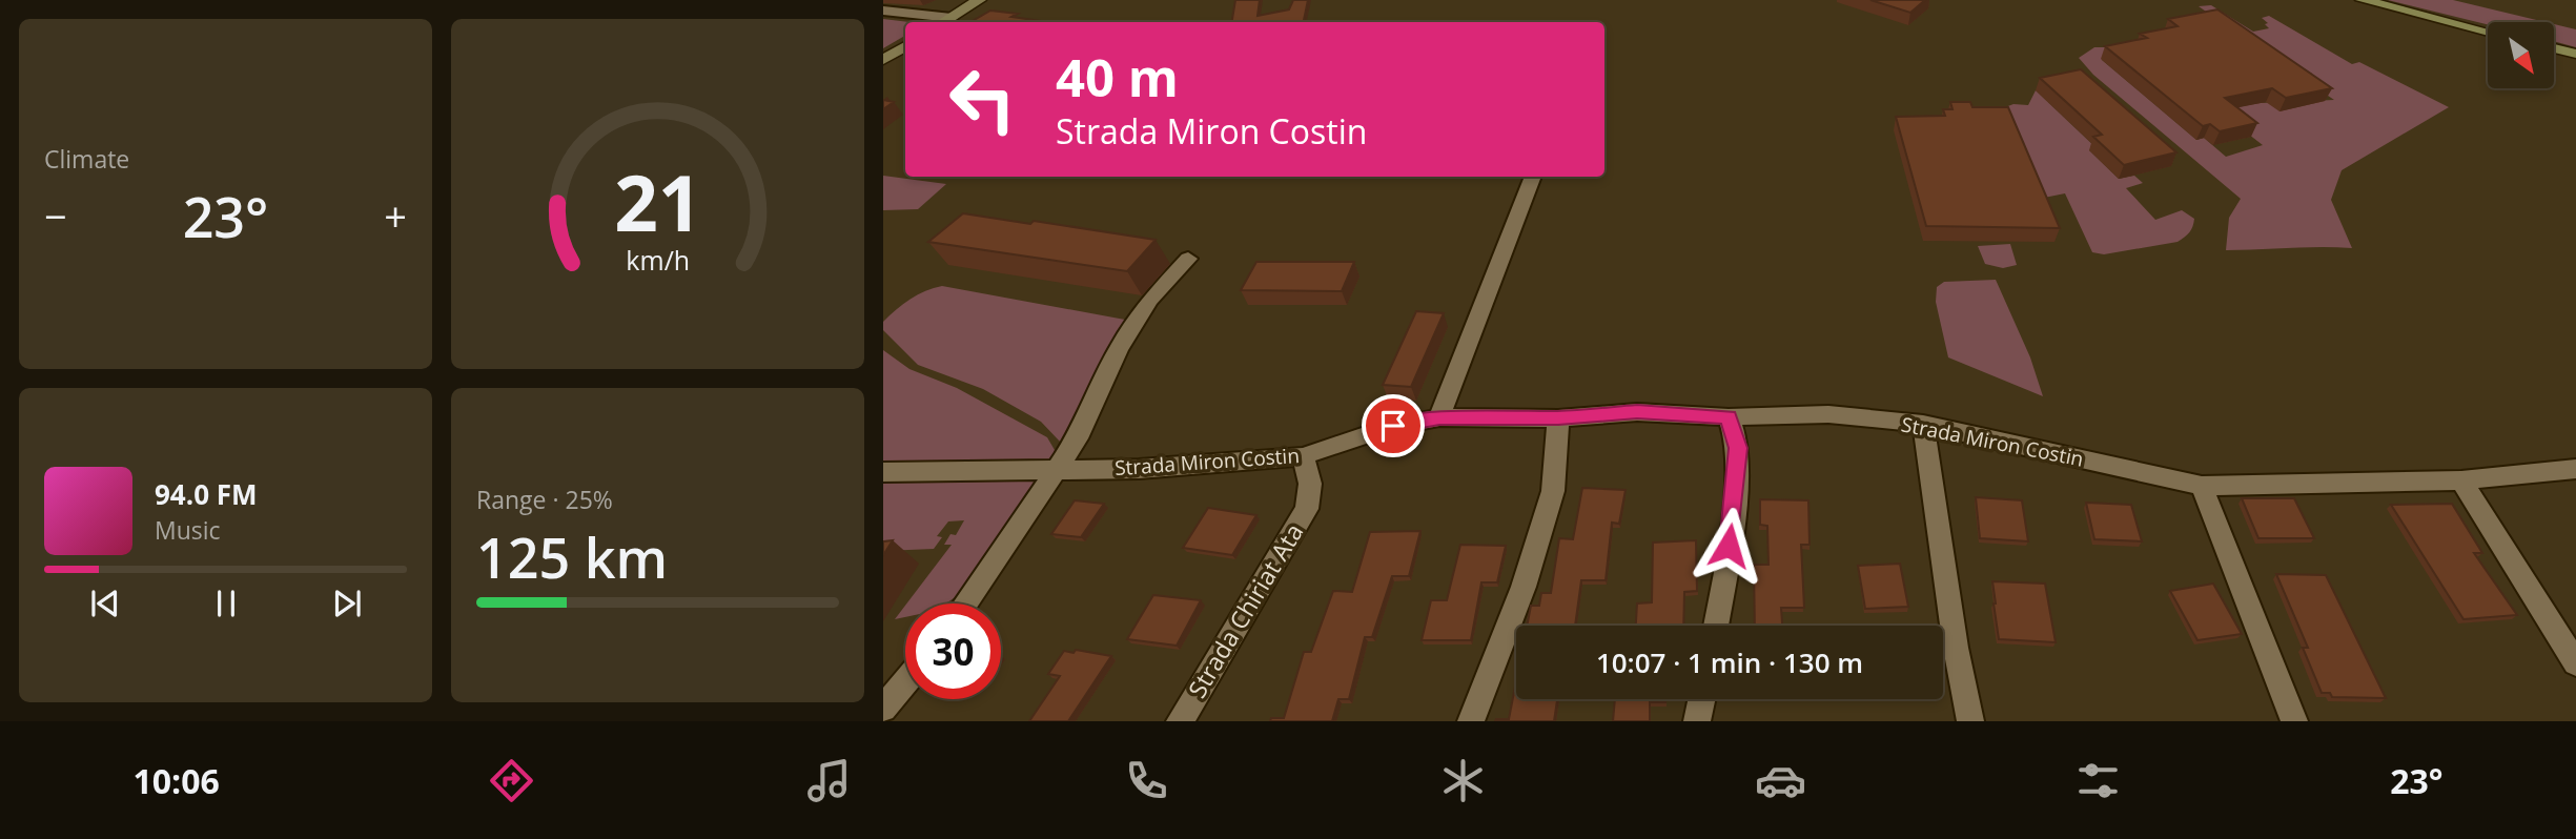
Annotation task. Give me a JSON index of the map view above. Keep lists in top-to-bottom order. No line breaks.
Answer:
{"streets":{"street":["Strada Miron Costin","Strada Chiriat Ata"]},"crossings":[["Strada Miron Costin","Strada Chiriat Ata"]],"north":"bottom right","page":{"tile":["Climate",["Range · 25%","125 km"]],"turn":["40 m","Strada Miron Costin"],"heat":["−","23°","+"],"song":["94.0 FM","Music"],"limit":"30","trip":"10:07 · 1 min · 130 m","tabs":["10:06","23°"],"gauge":["21","km/h"]}}
